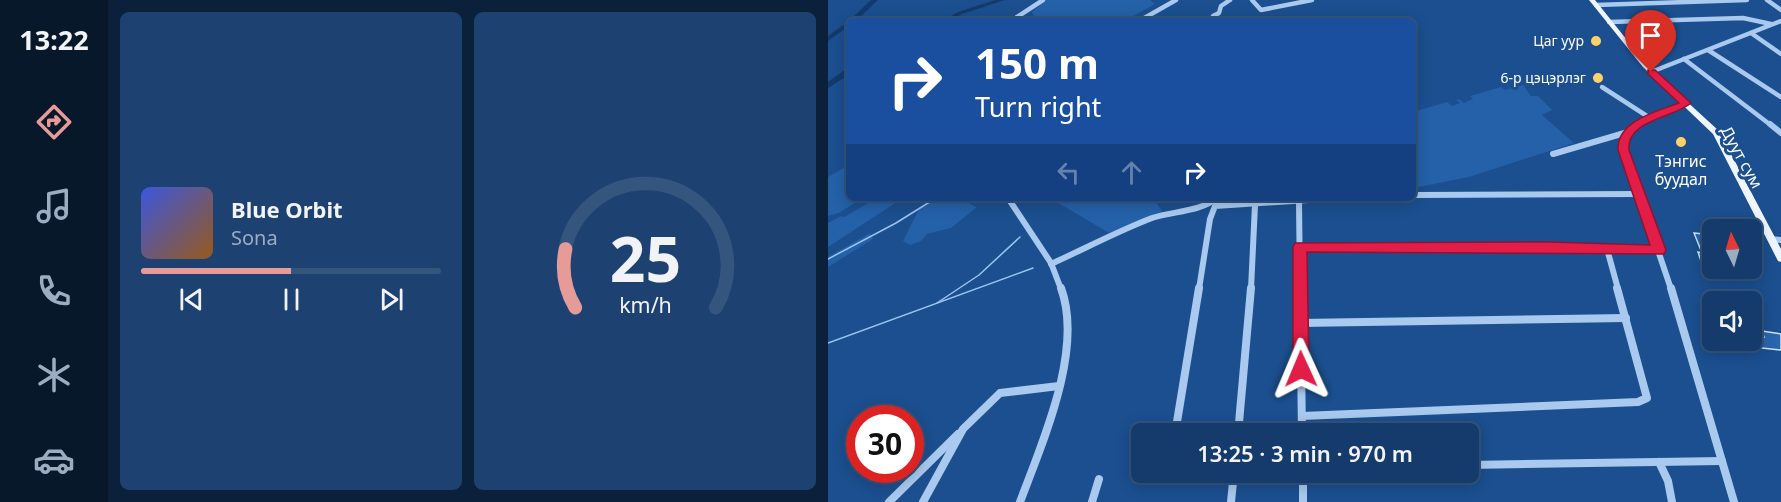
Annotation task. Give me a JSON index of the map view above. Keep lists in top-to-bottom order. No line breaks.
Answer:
{"streets":{"main road":["Дуут сум"]},"places":["Цаг уур","6-р цэцэрлэг","Тэнгис буудал"],"north":"top","page":{"tabs":"13:22","turn":["150 m","Turn right"],"song":["Blue Orbit","Sona"],"limit":"30","trip":"13:25 · 3 min · 970 m","gauge":["25","km/h"]}}
